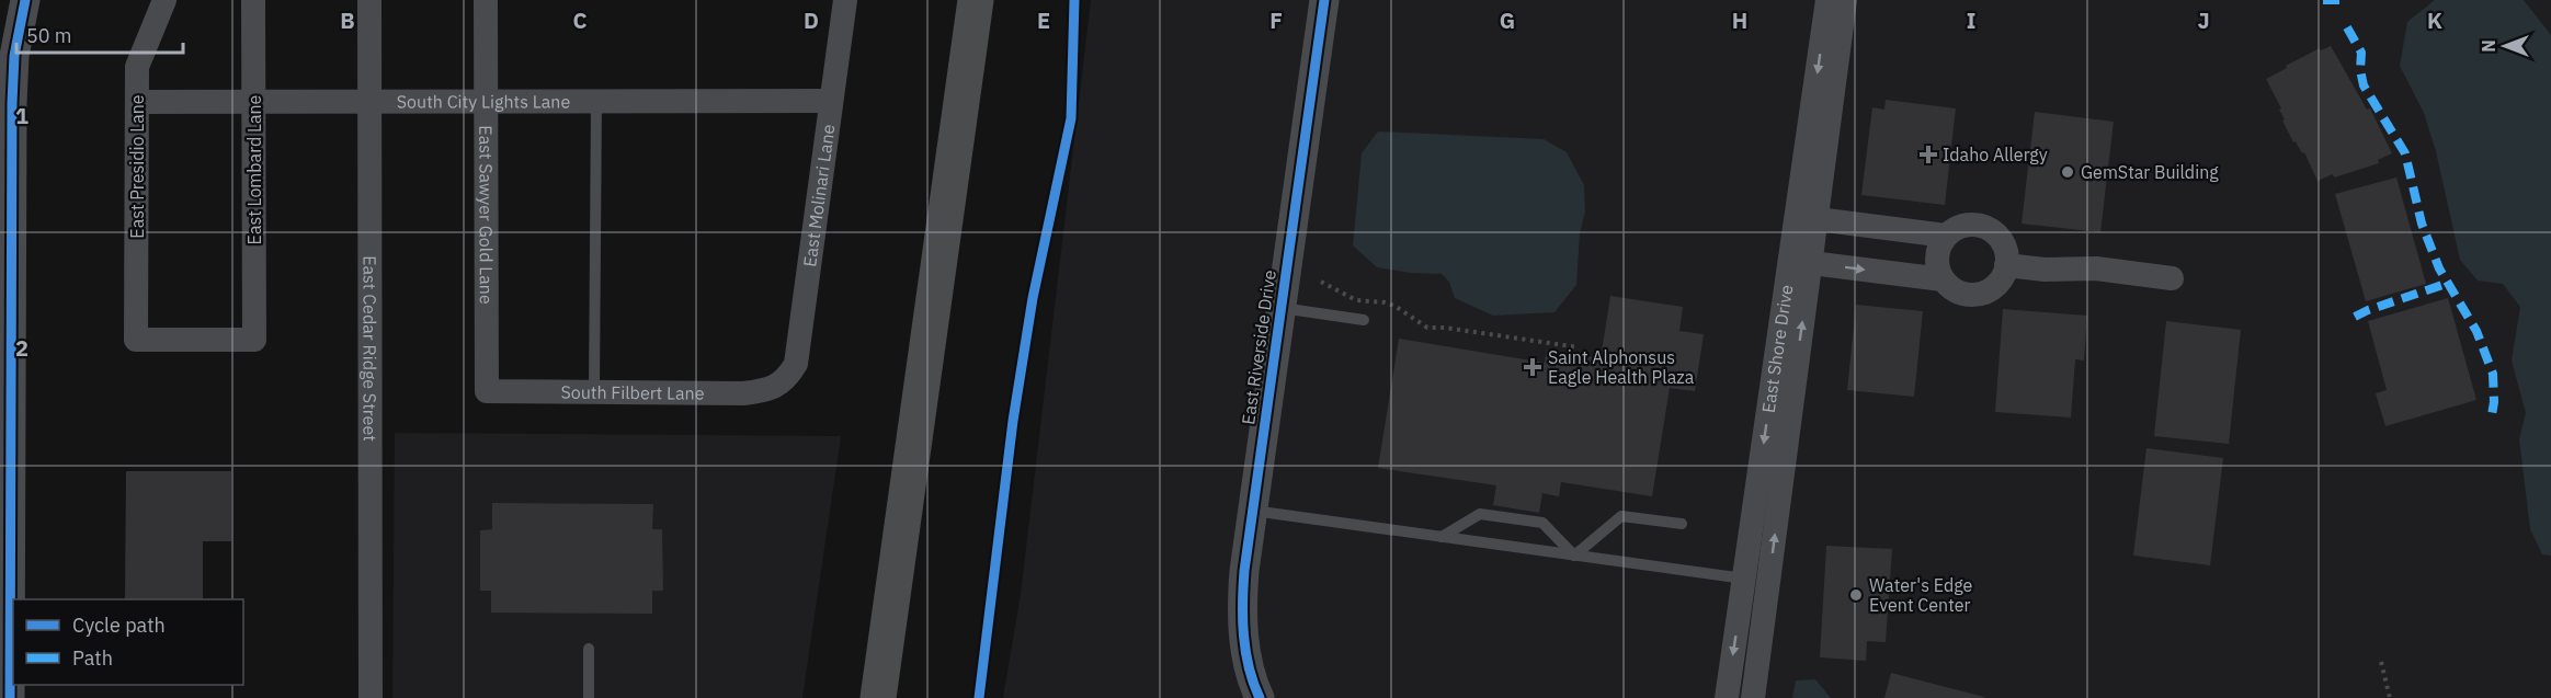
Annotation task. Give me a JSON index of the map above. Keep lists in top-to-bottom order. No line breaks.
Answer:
{"streets":{"street":["South City Lights Lane","East Presidio Lane","East Lombard Lane","East Molinari Lane","East Sawyer Gold Lane","East Riverside Drive","East Cedar Ridge Street","East Shore Drive","South Filbert Lane"]},"crossings":[["South City Lights Lane","East Presidio Lane"],["South City Lights Lane","East Lombard Lane"],["South City Lights Lane","East Molinari Lane"],["South City Lights Lane","East Sawyer Gold Lane"],["South City Lights Lane","East Cedar Ridge Street"],["East Presidio Lane","East Lombard Lane"],["East Molinari Lane","South Filbert Lane"],["East Sawyer Gold Lane","South Filbert Lane"]],"places":{"health":["Idaho Allergy","Saint Alphonsus Eagle Health Plaza"],"other":["GemStar Building","Water's Edge Event Center"]},"legend":["Cycle path","Path"],"scale_bar":"50 m","north":"left","grid":{"columns":["B","C","D","E","F","G","H","I","J","K"],"rows":["1","2"]}}
